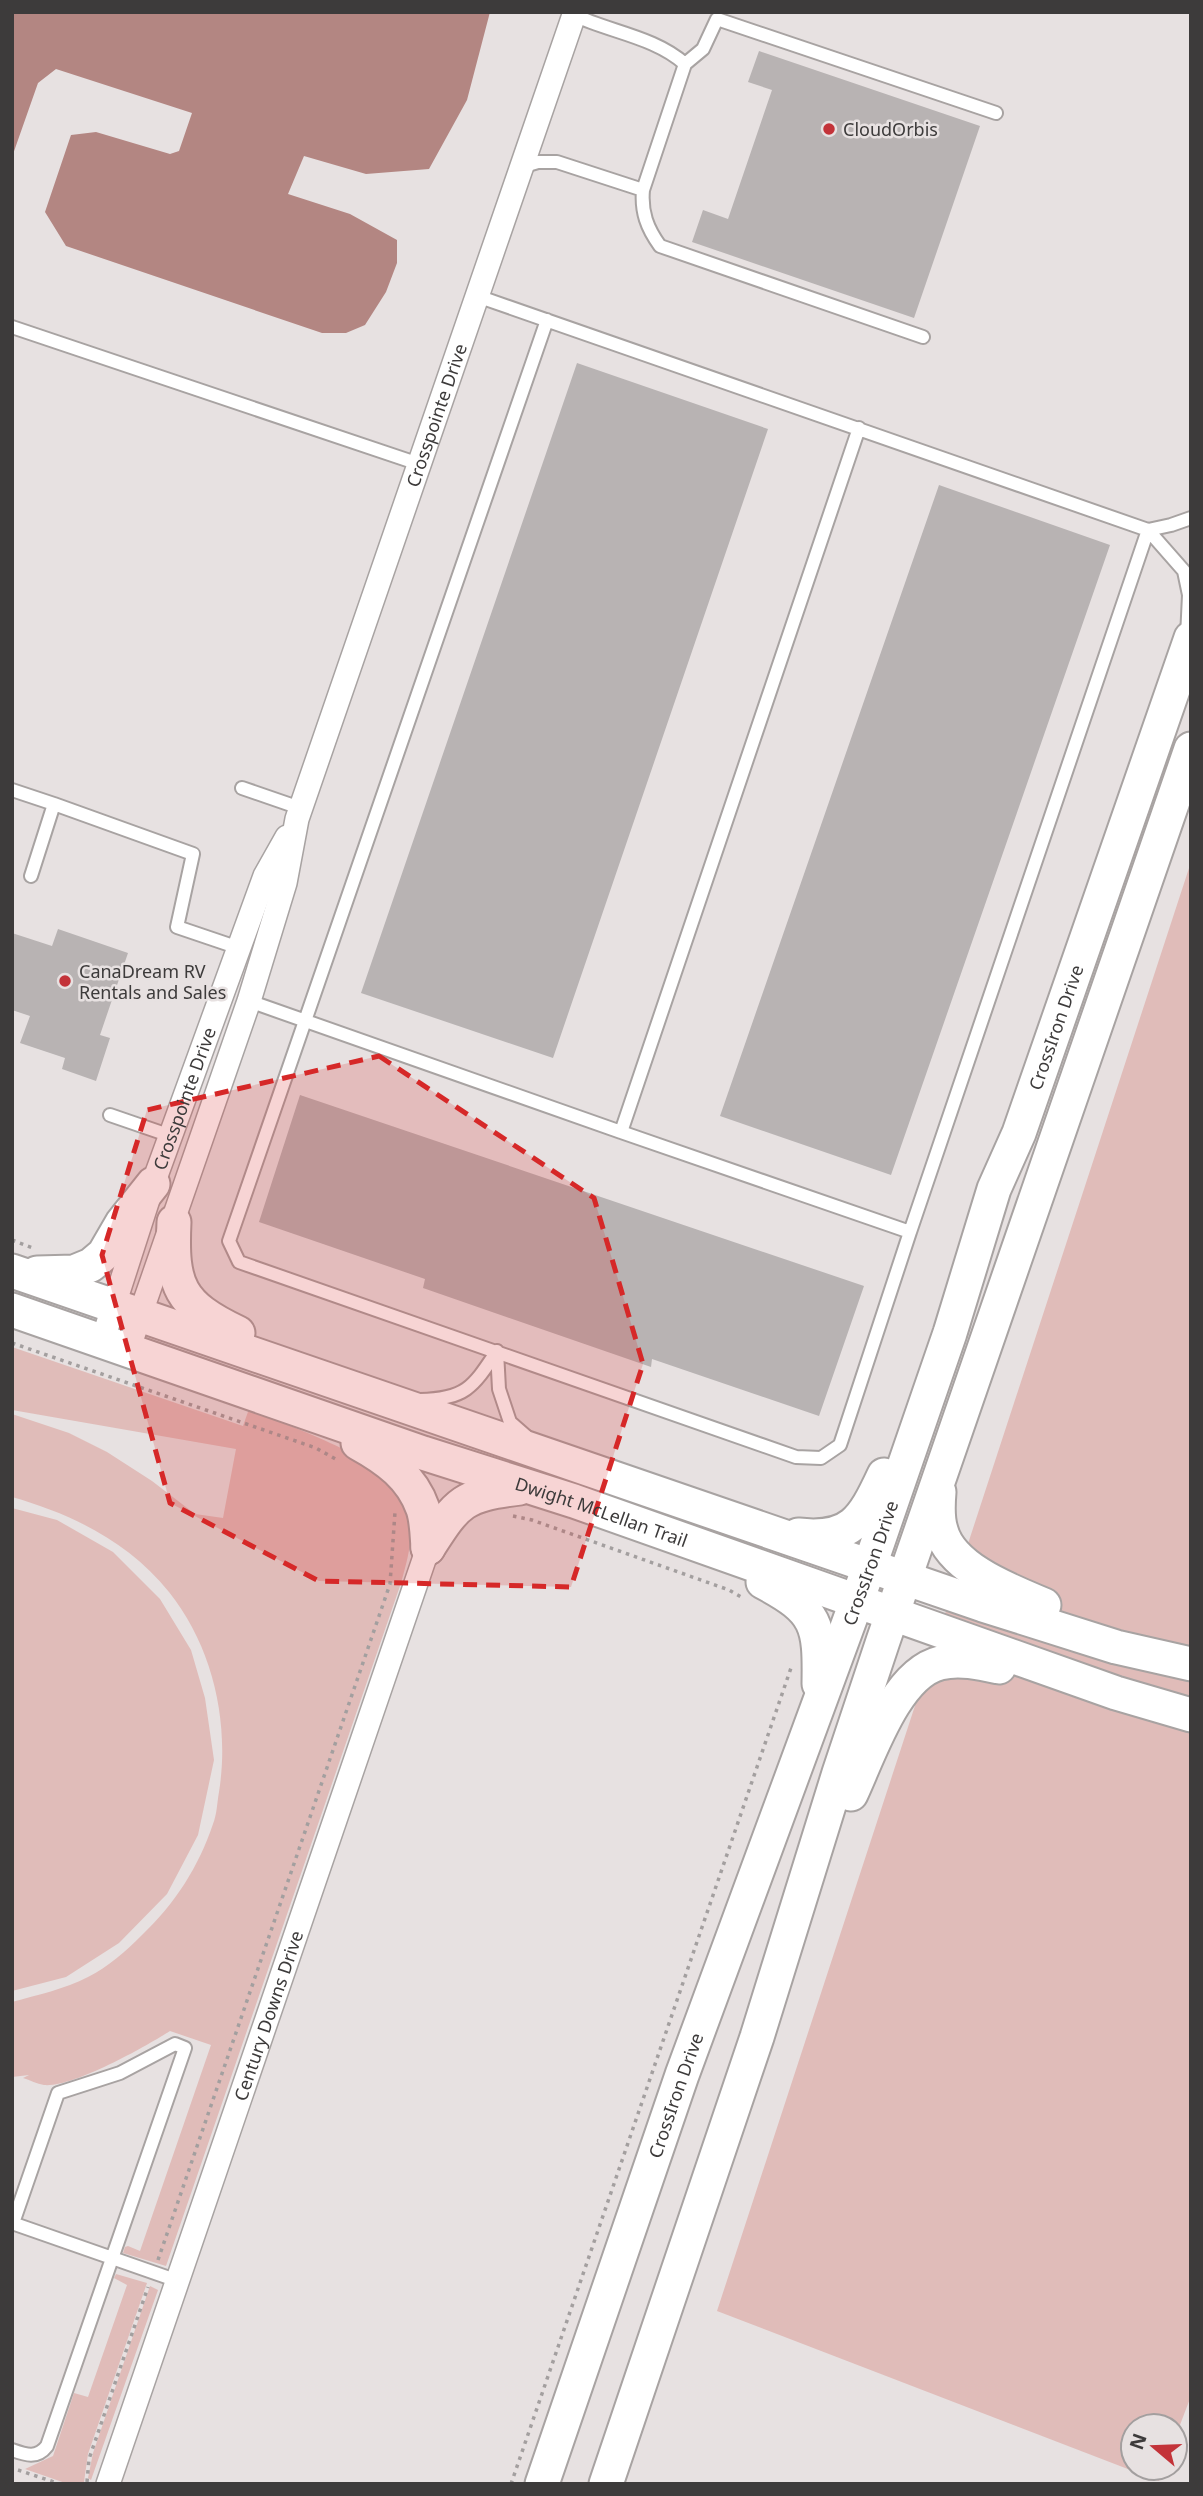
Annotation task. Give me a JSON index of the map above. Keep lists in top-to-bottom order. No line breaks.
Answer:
{"streets":{"main road":["CrossIron Drive","Dwight McLellan Trail"],"street":["Crosspointe Drive","Century Downs Drive"]},"crossings":[["CrossIron Drive","Dwight McLellan Trail"]],"places":["CloudOrbis","CanaDream RV Rentals and Sales"],"north":"left"}
